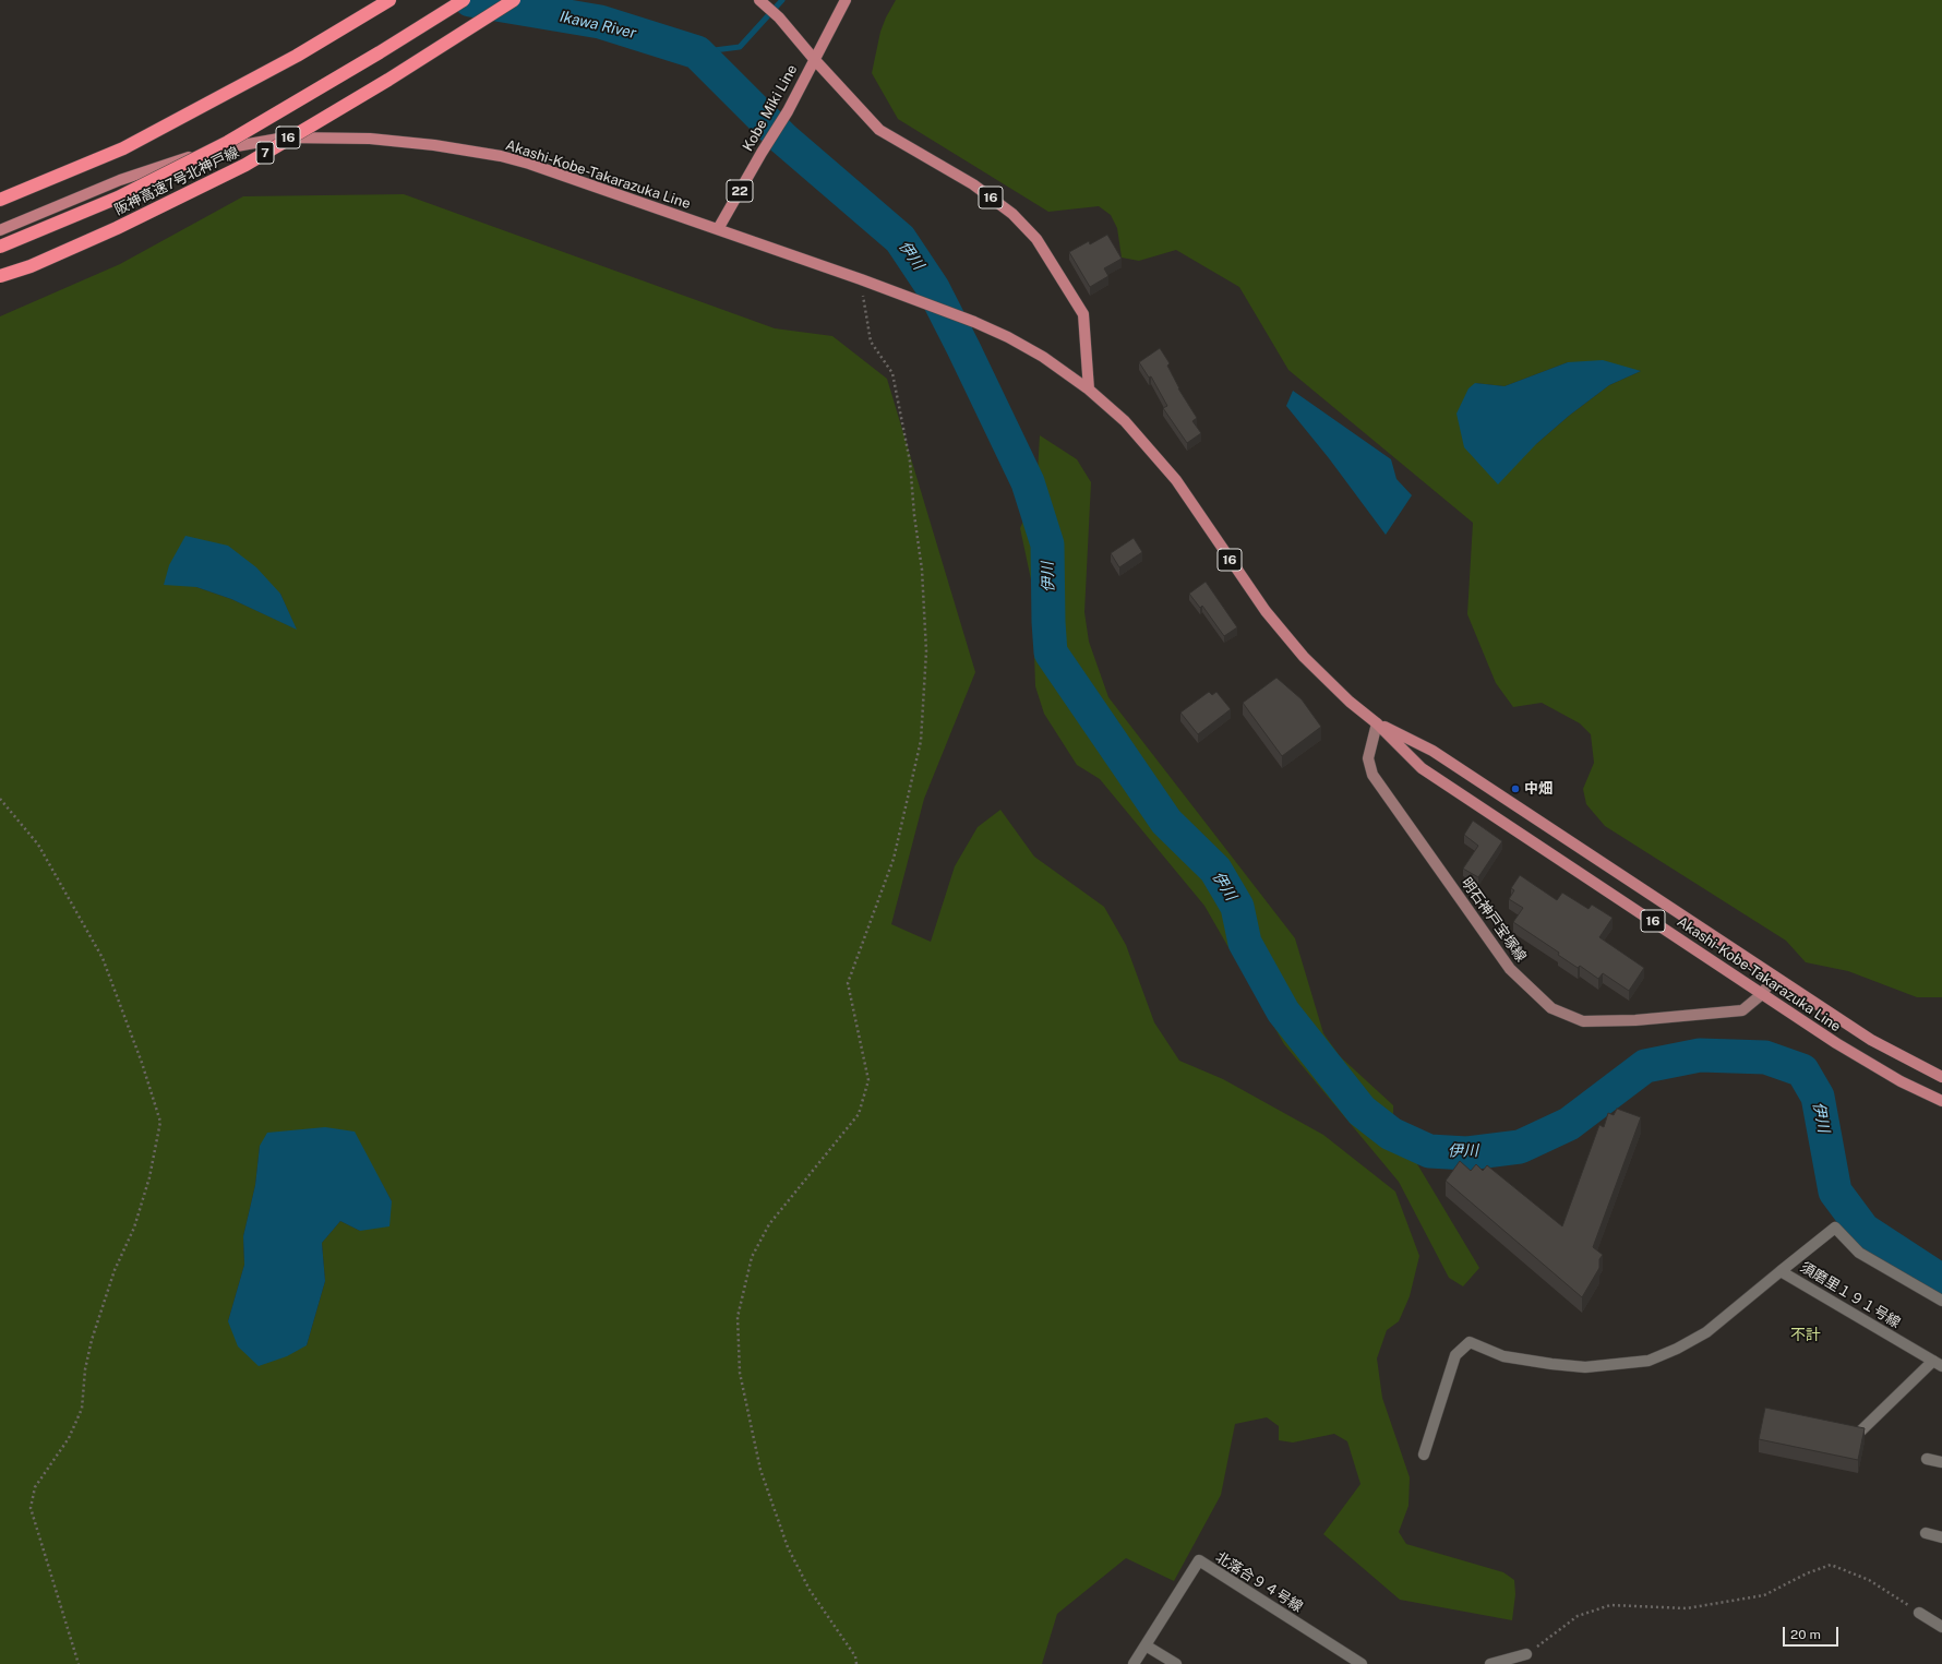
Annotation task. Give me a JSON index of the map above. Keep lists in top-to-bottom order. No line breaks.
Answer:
{"streets":{"highway":["7","阪神高速7号北神戸線"],"main road":["Kobe Miki Line","16","Akashi-Kobe-Takarazuka Line","22"],"street":["明石神戸宝塚線","須磨里１９１号線","北落合９４号線"]},"crossings":[["Kobe Miki Line","16"],["Kobe Miki Line","Akashi-Kobe-Takarazuka Line"],["16","Akashi-Kobe-Takarazuka Line"],["Akashi-Kobe-Takarazuka Line","明石神戸宝塚線"]],"districts":["不計"],"water":["Ikawa River","伊川"],"places":["中畑"],"scale_bar":"20 m"}
